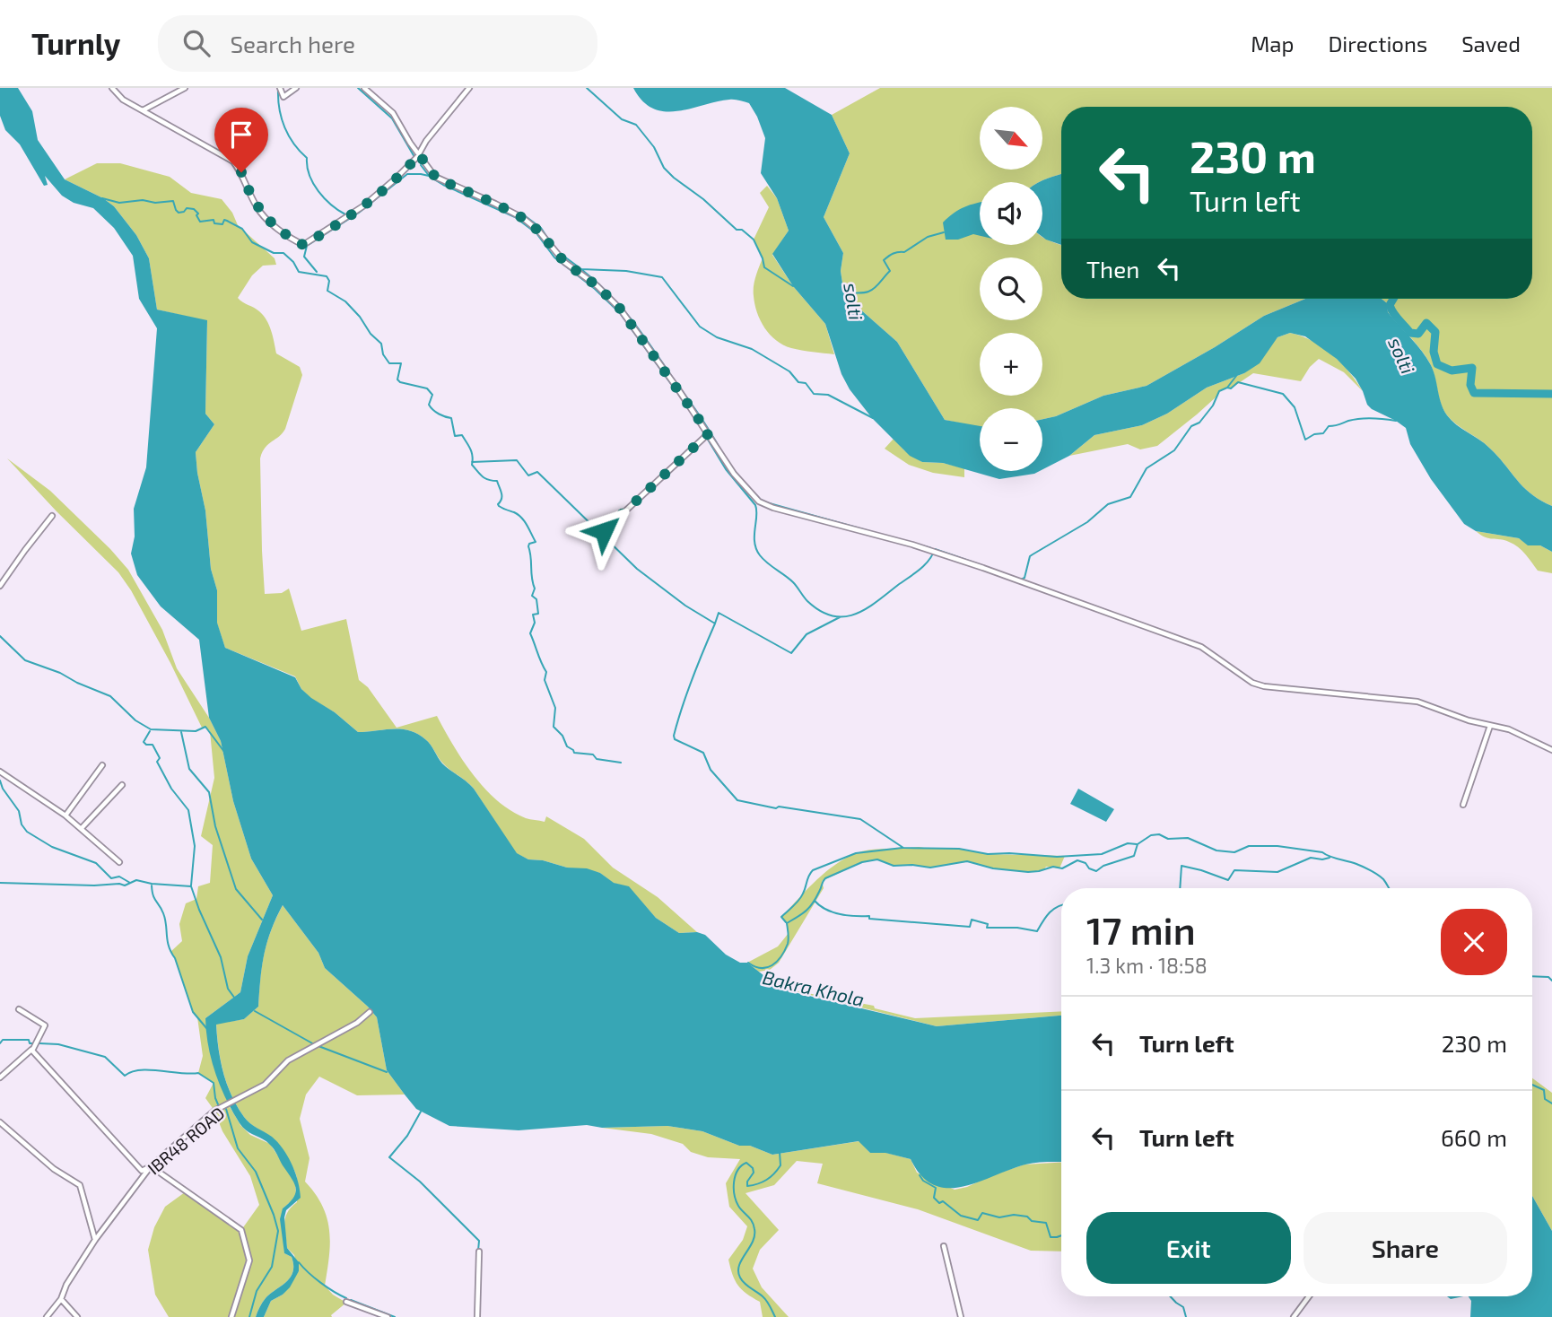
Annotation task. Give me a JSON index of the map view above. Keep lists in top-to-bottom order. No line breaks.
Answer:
{"streets":{"street":["IBR48 ROAD"]},"water":["solti","Bakra Khola"],"north":"bottom right","page":{"header":"Turnly","search":"Search here","nav":["Map","Directions","Saved"],"map_buttons":["+","−"],"turn":["230 m","Turn left"],"then":"Then","heading":["17 min","1.3 km · 18:58"],"list":[{"name":"Turn left","value":"230 m"},{"name":"Turn left","value":"660 m"}],"buttons":["Exit","Share"]}}
